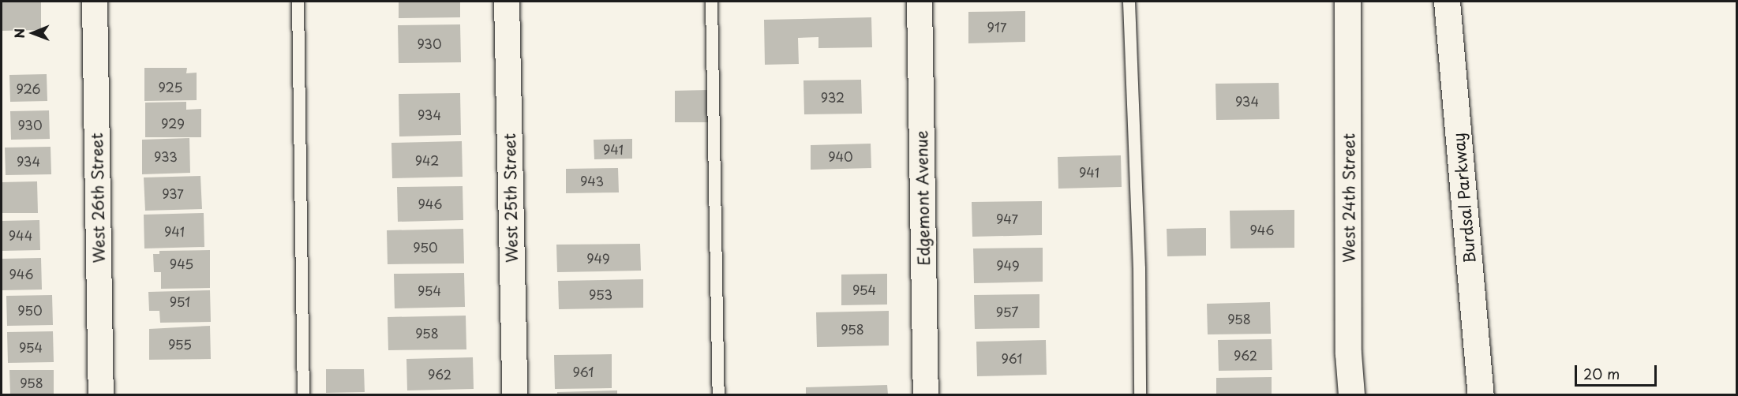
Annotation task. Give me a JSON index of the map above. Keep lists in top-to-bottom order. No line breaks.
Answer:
{"streets":{"street":["West 26th Street","West 25th Street","Edgemont Avenue","West 24th Street","Burdsal Parkway"]},"house_numbers":["917","930","925","926","932","934","934","929","930","941","933","940","942","934","941","943","937","946","947","946","941","944","950","949","945","949","946","954","954","953","951","950","957","958","958","958","955","954","962","961","961","962","958"],"scale_bar":"20 m","north":"left"}
